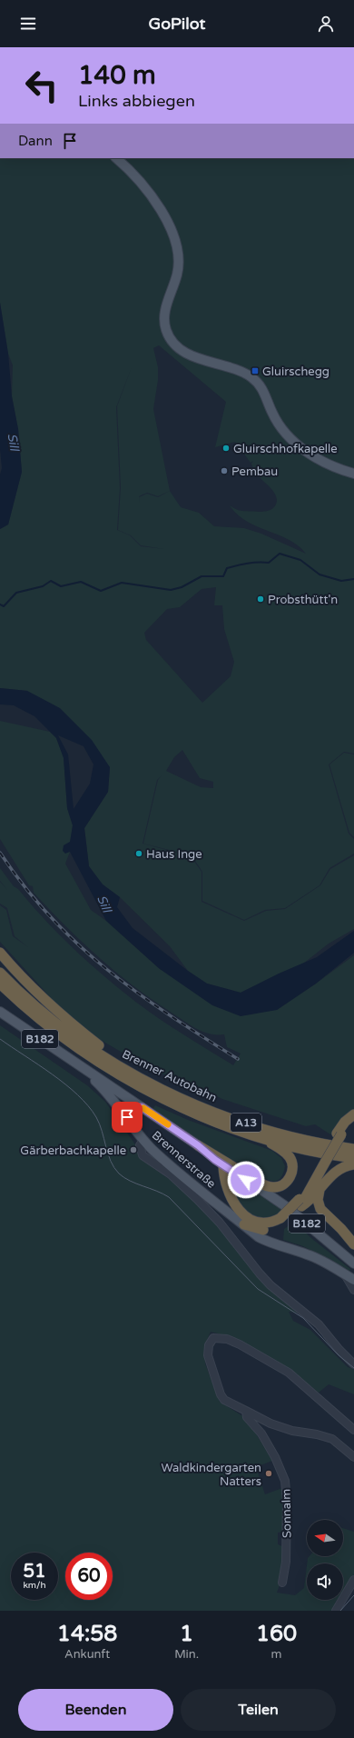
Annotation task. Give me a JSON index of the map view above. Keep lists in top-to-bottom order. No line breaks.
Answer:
{"streets":{"highway":["Brenner Autobahn","A13"],"main road":["B182","Brennerstraße"],"street":["Sonnalm"]},"crossings":[["B182","Brennerstraße"],["Brenner Autobahn","A13"]],"water":["Sill"],"places":{"transit":["Gluirschegg"],"other":["Gluirschhofkapelle","Pembau","Probsthütt'n","Haus Inge","Gärberbachkapelle","Waldkindergarten Natters"]},"north":"left","page":{"header":"GoPilot","turn":["140 m","Links abbiegen"],"then":"Dann","speed":"51 km/h","limit":"60","eta":["14:58","Ankunft","1","Min.","160","m"],"buttons":["Beenden","Teilen"]}}
